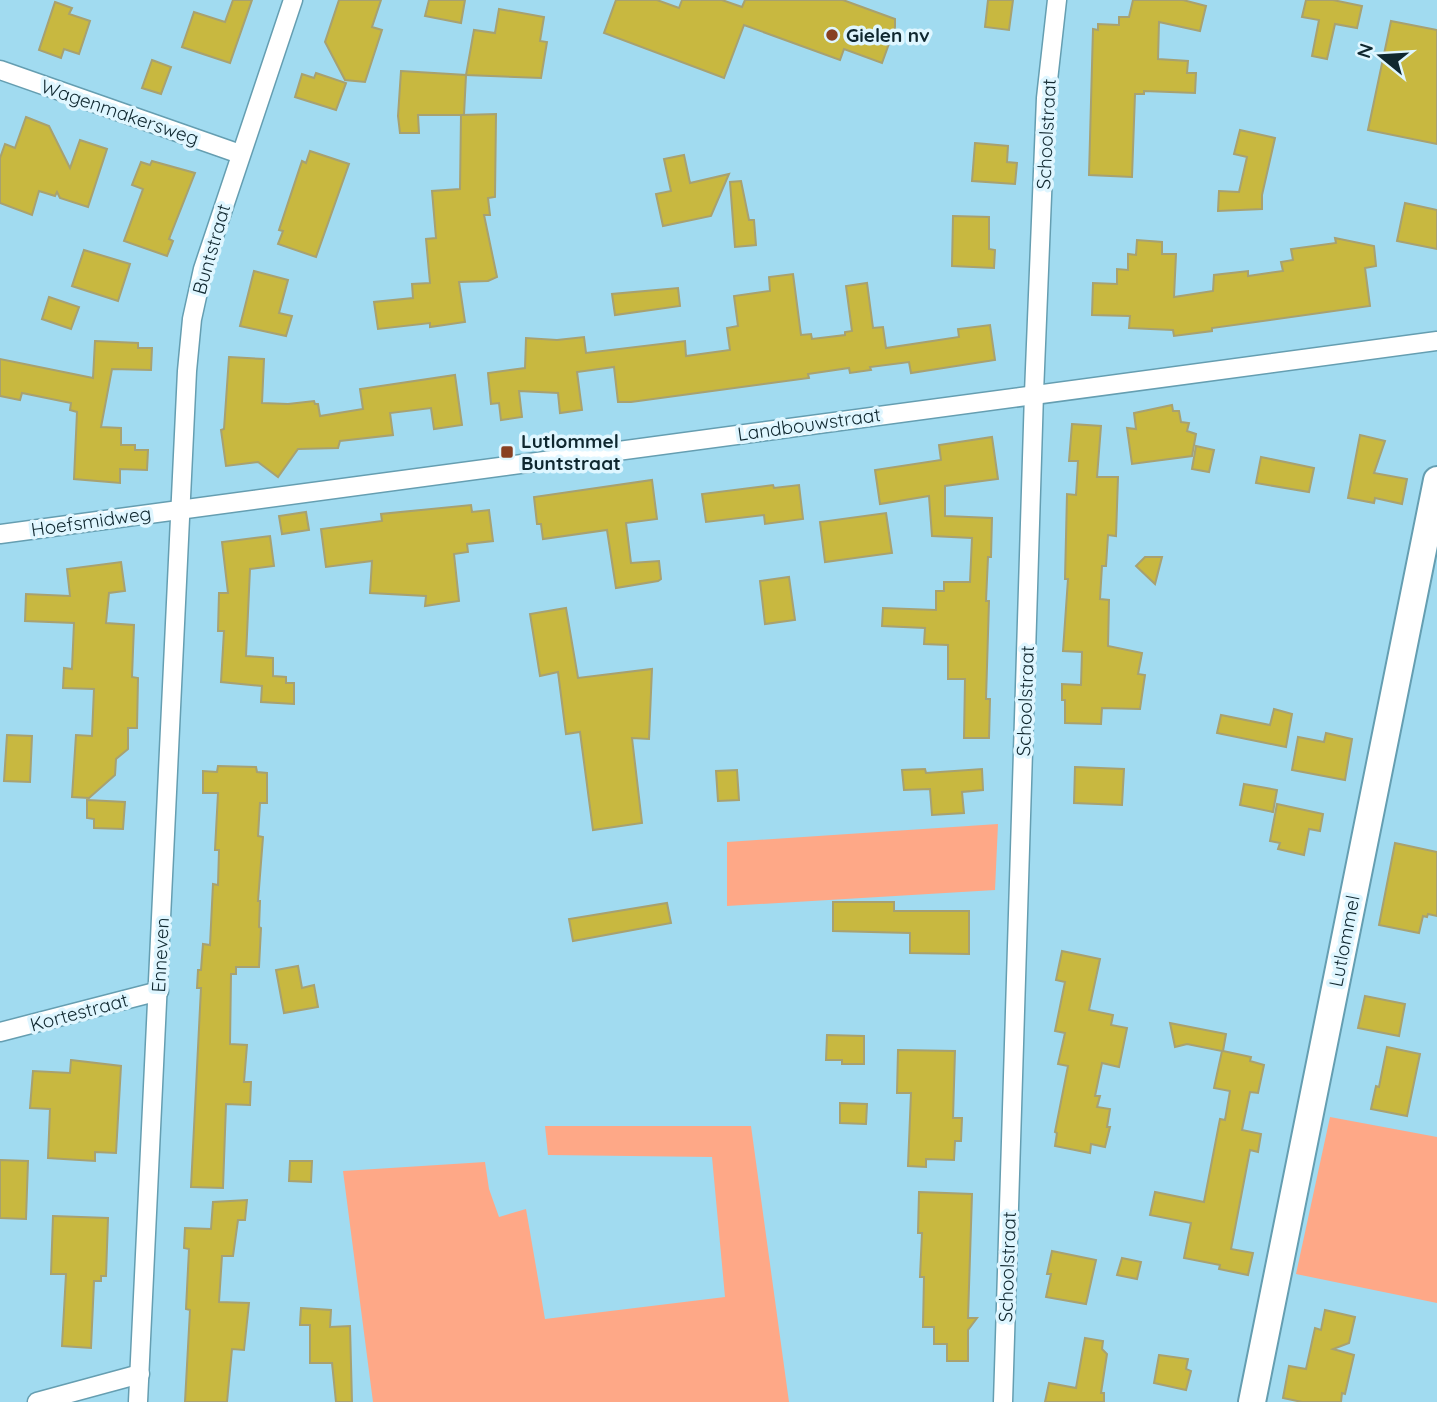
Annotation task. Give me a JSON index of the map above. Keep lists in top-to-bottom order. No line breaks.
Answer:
{"streets":{"main road":["Lutlommel"],"street":["Wagenmakersweg","Schoolstraat","Buntstraat","Landbouwstraat","Hoefsmidweg","Enneven","Kortestraat"]},"crossings":[["Wagenmakersweg","Buntstraat"],["Schoolstraat","Landbouwstraat"],["Buntstraat","Landbouwstraat"],["Buntstraat","Hoefsmidweg"],["Buntstraat","Enneven"],["Landbouwstraat","Hoefsmidweg"],["Landbouwstraat","Enneven"],["Hoefsmidweg","Enneven"],["Enneven","Kortestraat"]],"places":{"other":["Gielen nv"],"transit":["Lutlommel Buntstraat"]},"north":"left"}
